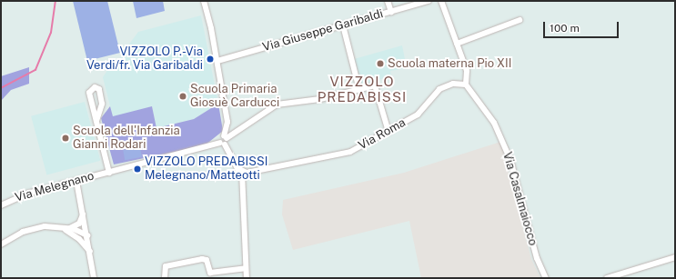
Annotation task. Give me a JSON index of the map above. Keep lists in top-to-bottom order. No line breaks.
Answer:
{"streets":{"street":["Via Giuseppe Garibaldi","Via Roma","Via Melegnano","Via Casalmaiocco"]},"crossings":[["Via Roma","Via Melegnano"],["Via Roma","Via Casalmaiocco"]],"districts":["VIZZOLO PREDABISSI"],"places":["VIZZOLO P.-Via Verdi/fr. Via Garibaldi","Scuola materna Pio XII","Scuola Primaria Giosuè Carducci","Scuola dell'Infanzia Gianni Rodari","VIZZOLO PREDABISSI Melegnano/Matteotti"],"scale_bar":"100 m"}
